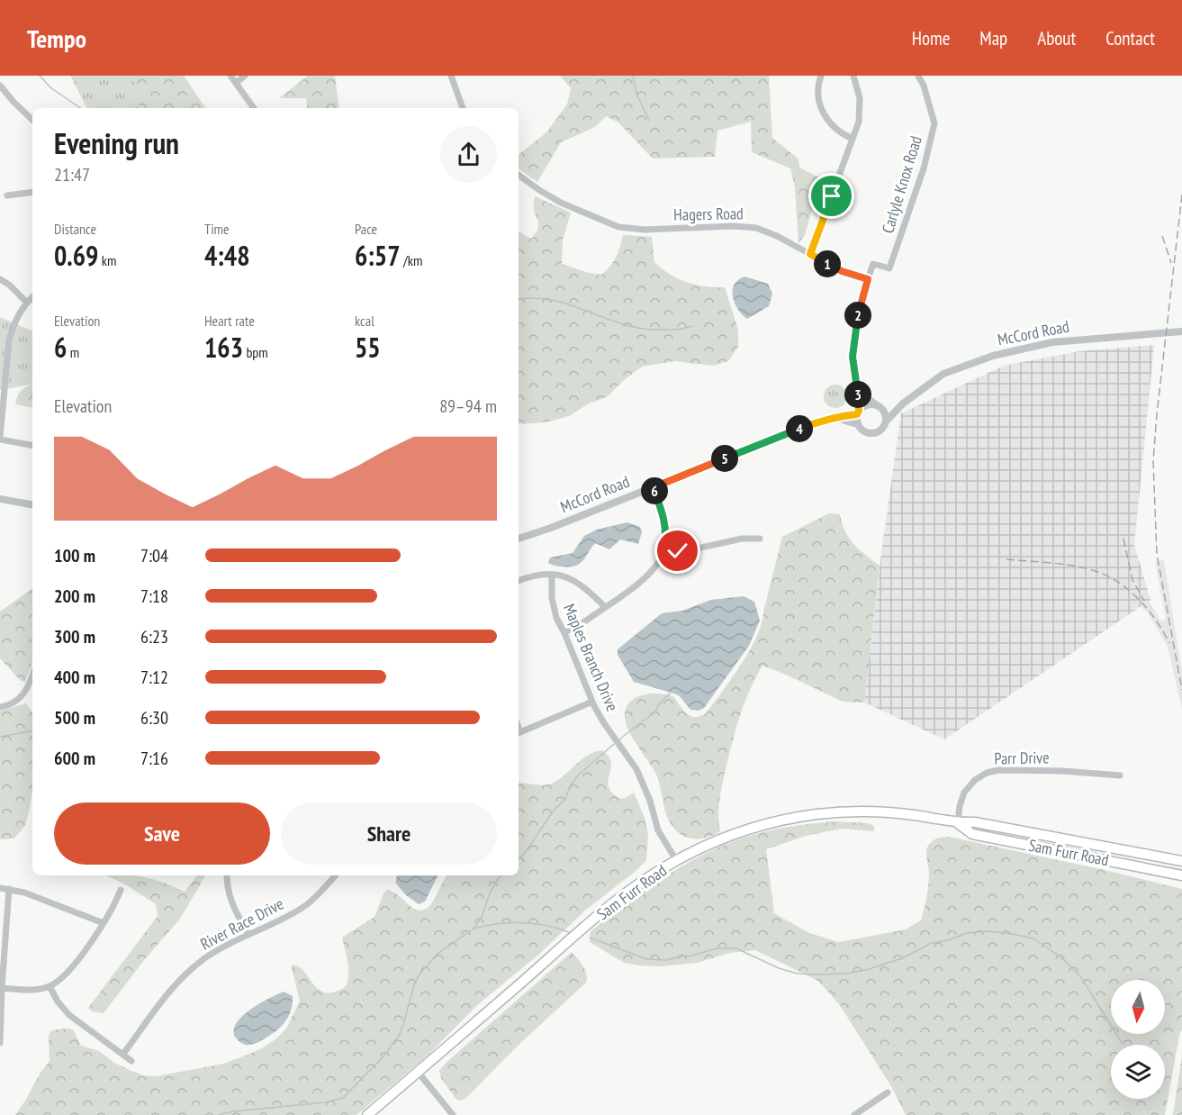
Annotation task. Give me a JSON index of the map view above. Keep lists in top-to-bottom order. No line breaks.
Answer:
{"streets":{"main road":["Sam Furr Road"],"street":["Carlyle Knox Road","Hagers Road","McCord Road","Maples Branch Drive","Parr Drive","River Race Drive"]},"crossings":[["Carlyle Knox Road","Hagers Road"],["Maples Branch Drive","Sam Furr Road"],["Parr Drive","Sam Furr Road"]],"north":"bottom","page":{"header":"Tempo","nav":["Home","Map","About","Contact"],"heading":["Evening run","21:47"],"stats":[["Distance","0.69 km"],["Time","4:48"],["Pace","6:57 /km"],["Elevation","6 m"],["Heart rate","163 bpm"],["kcal","55"]],"pins":["1","2","3","4","5","6"],"chart":["Elevation","89–94 m"],"list":[{"name":"100 m","note":"7:04"},{"name":"200 m","note":"7:18"},{"name":"300 m","note":"6:23"},{"name":"400 m","note":"7:12"},{"name":"500 m","note":"6:30"},{"name":"600 m","note":"7:16"}],"buttons":["Save","Share"]}}
